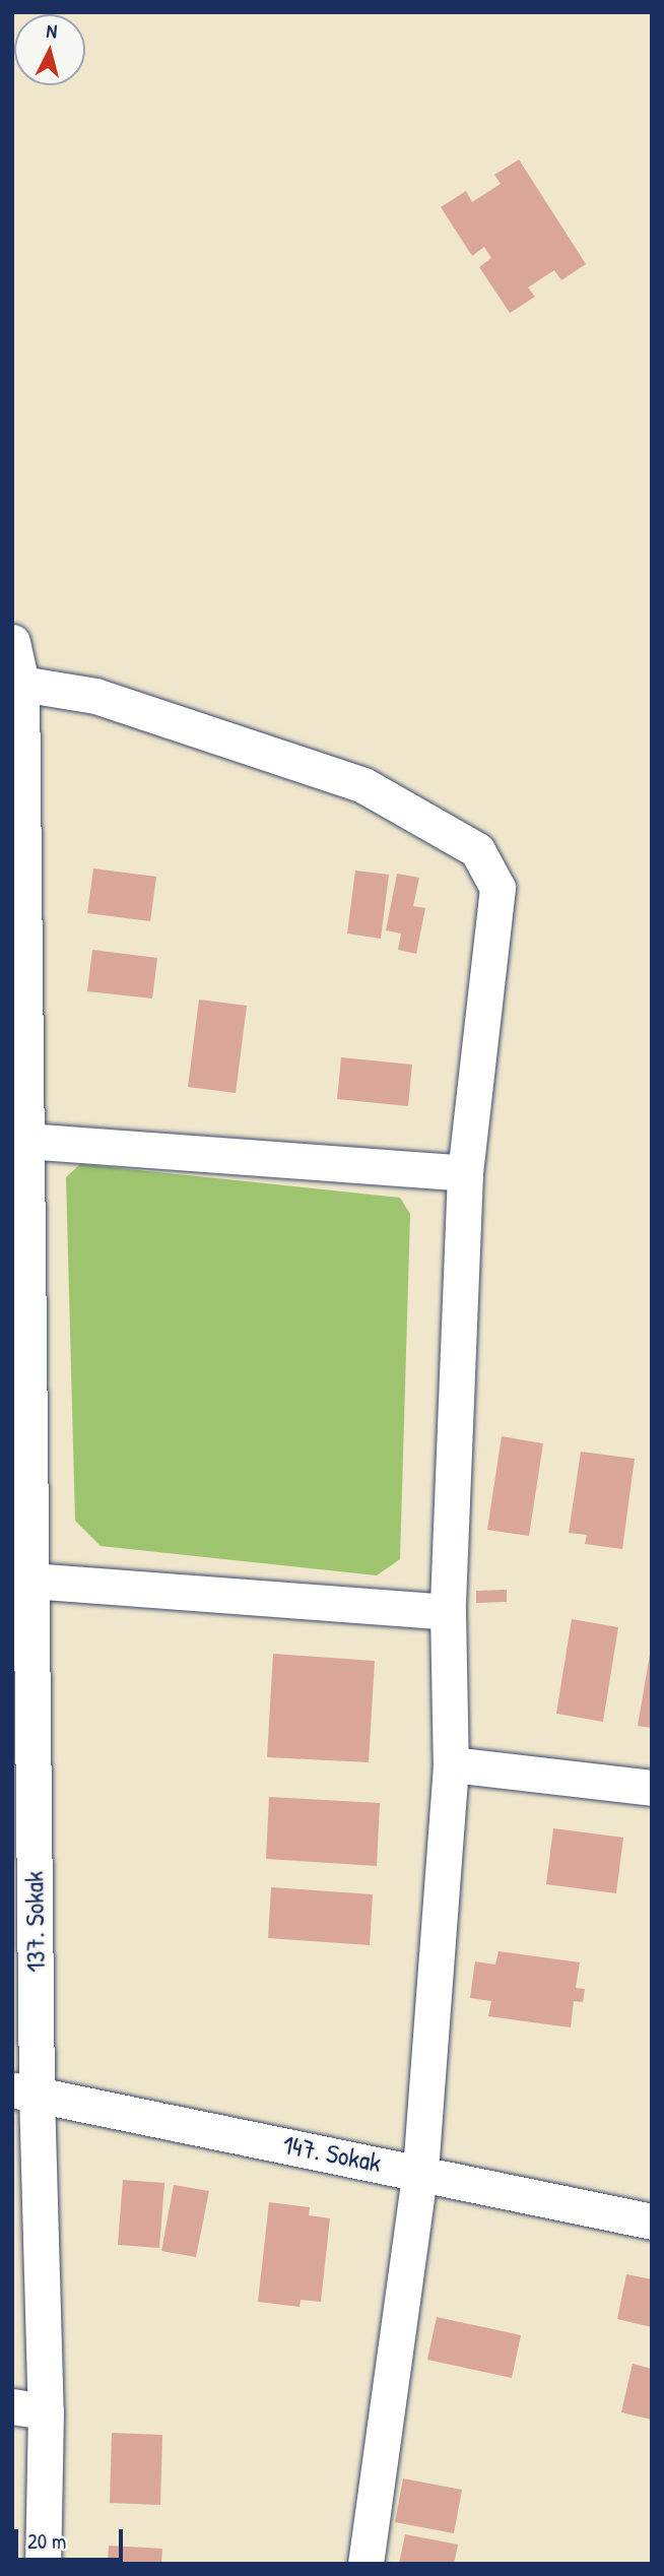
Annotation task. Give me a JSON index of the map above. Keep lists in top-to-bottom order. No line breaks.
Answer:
{"streets":{"street":["137. Sokak","147. Sokak"]},"crossings":[["137. Sokak","147. Sokak"]],"scale_bar":"20 m","north":"top"}
